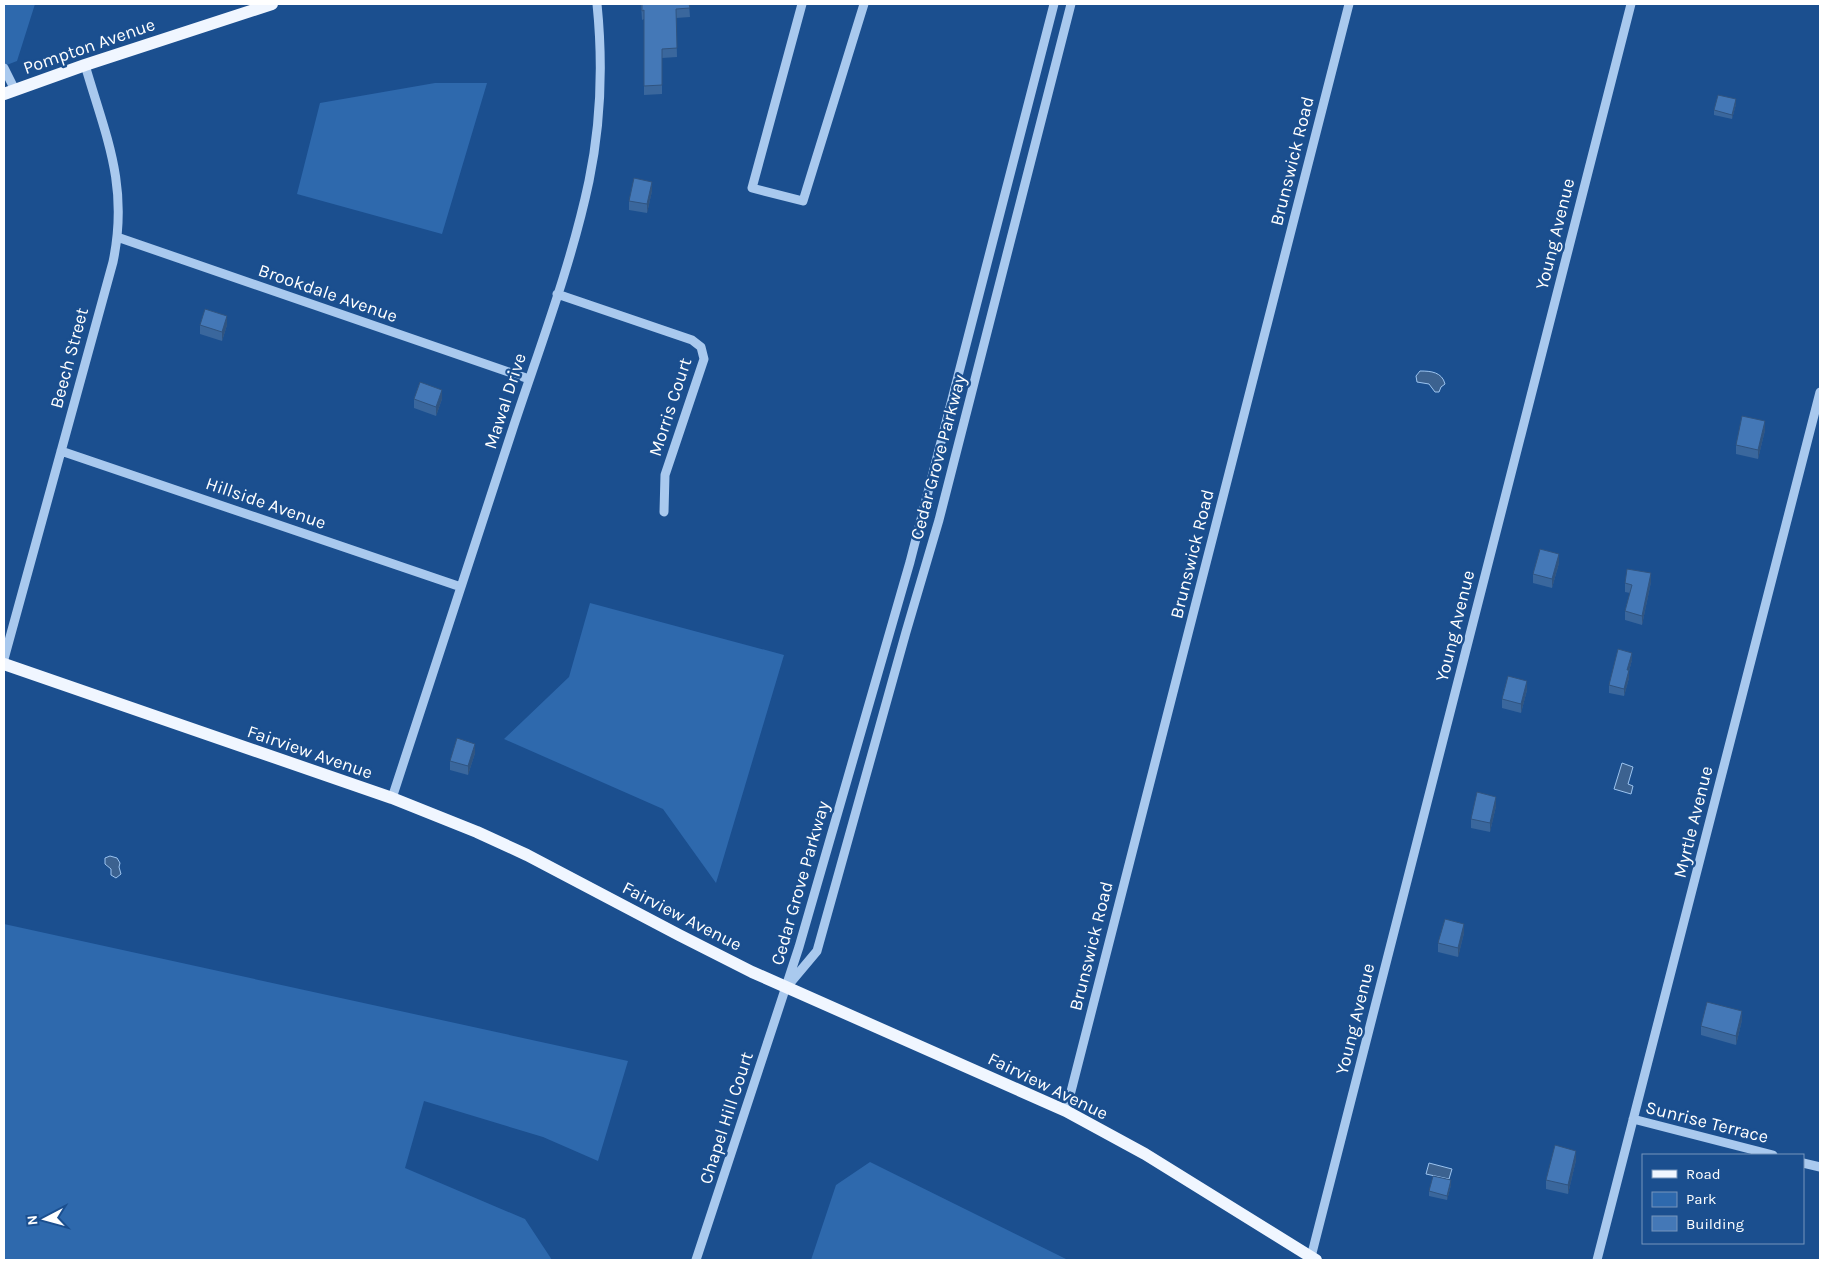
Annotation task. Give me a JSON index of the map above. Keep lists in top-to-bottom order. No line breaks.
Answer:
{"streets":{"main road":["Pompton Avenue","Fairview Avenue"],"street":["Brunswick Road","Young Avenue","Brookdale Avenue","Beech Street","Mawal Drive","Morris Court","Cedar Grove Parkway","Hillside Avenue","Myrtle Avenue","Chapel Hill Court","Sunrise Terrace"]},"crossings":[["Pompton Avenue","Beech Street"],["Brunswick Road","Fairview Avenue"],["Young Avenue","Fairview Avenue"],["Brookdale Avenue","Beech Street"],["Brookdale Avenue","Mawal Drive"],["Beech Street","Hillside Avenue"],["Mawal Drive","Morris Court"],["Mawal Drive","Hillside Avenue"],["Mawal Drive","Fairview Avenue"],["Cedar Grove Parkway","Fairview Avenue"],["Cedar Grove Parkway","Chapel Hill Court"],["Fairview Avenue","Chapel Hill Court"],["Myrtle Avenue","Sunrise Terrace"]],"legend":["Road","Park","Building"],"north":"left"}
